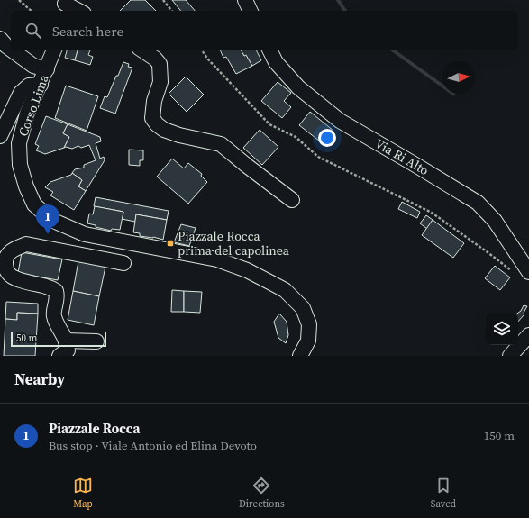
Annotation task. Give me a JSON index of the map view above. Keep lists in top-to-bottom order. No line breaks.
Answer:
{"streets":{"street":["Corso Lima","Via Ri Alto"]},"places":{"transit":["Piazzale Rocca prima del capolinea"]},"scale_bar":"50 m","north":"right","page":{"search":"Search here","pins":"1","scale":"50 m","heading":"Nearby","list":[{"mark":"1","name":"Piazzale Rocca","note":"Bus stop · Viale Antonio ed Elina Devoto","value":"150 m"}],"nav":["Map","Directions","Saved"]}}
